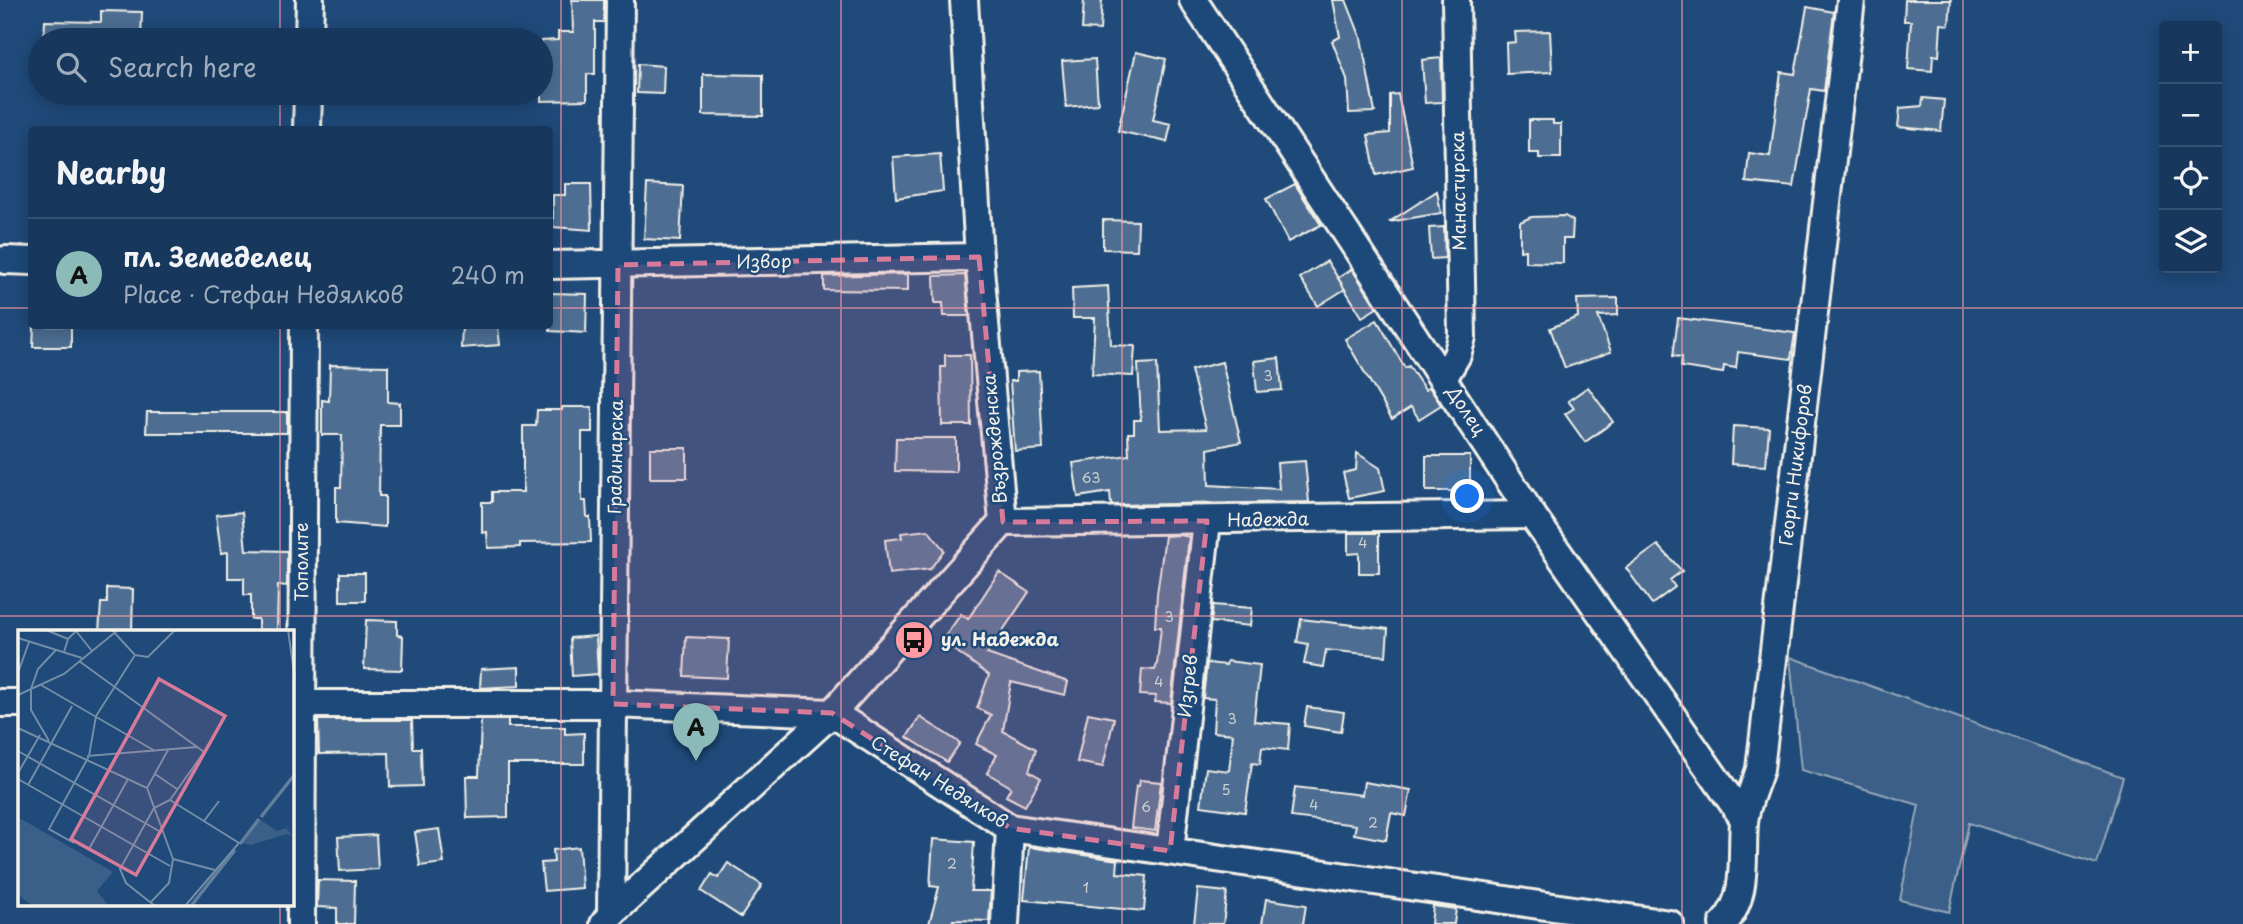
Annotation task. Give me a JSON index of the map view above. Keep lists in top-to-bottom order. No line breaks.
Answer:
{"streets":{"street":["Манастирска","Извор","Долец","Възрожденска","Градинарска","Георги Никифоров","Надежда","Тополите","Изгрев","Стефан Недялков"]},"crossings":[["Манастирска","Долец"],["Извор","Възрожденска"],["Извор","Градинарска"],["Долец","Георги Никифоров"],["Долец","Надежда"],["Възрожденска","Градинарска"],["Възрожденска","Надежда"],["Възрожденска","Стефан Недялков"],["Надежда","Изгрев"],["Изгрев","Стефан Недялков"]],"places":{"bus stop":["ул. Надежда"]},"house_numbers":["3","63","4","3","4","3","5","4","6","2","2","1"],"page":{"map_buttons":["+","−"],"search":"Search here","heading":"Nearby","list":[{"mark":"A","name":"пл. Земеделец","note":"Place · Стефан Недялков","value":"240 m"}],"pins":"A"}}
